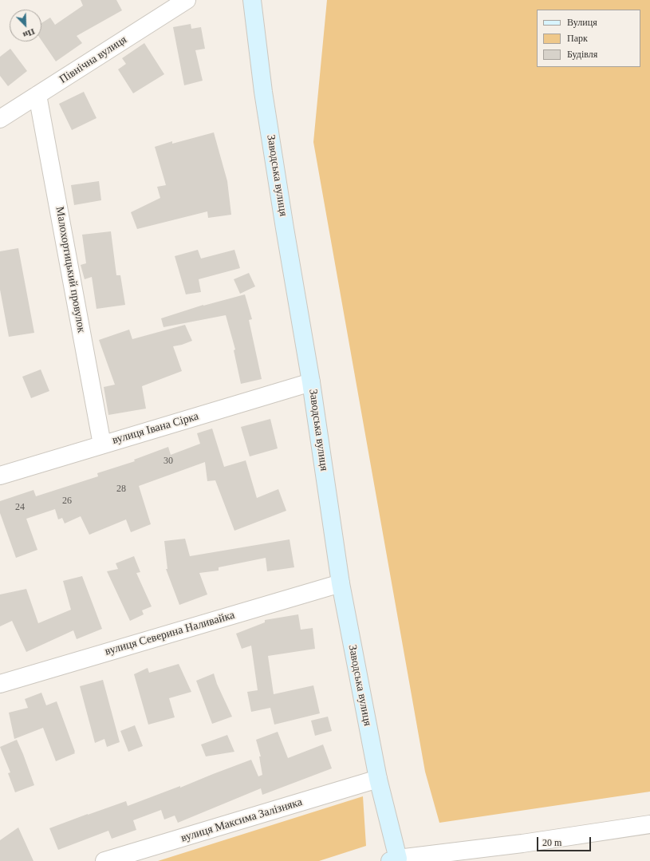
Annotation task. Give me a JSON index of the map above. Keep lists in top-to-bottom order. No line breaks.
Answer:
{"streets":{"main road":["Заводська вулиця"],"street":["Північна вулиця","Малохортицький провулок","вулиця Івана Сірка","вулиця Северина Наливайка","вулиця Максима Залізняка"]},"crossings":[["Північна вулиця","Малохортицький провулок"],["Заводська вулиця","вулиця Івана Сірка"],["Заводська вулиця","вулиця Северина Наливайка"],["Заводська вулиця","вулиця Максима Залізняка"],["Малохортицький провулок","вулиця Івана Сірка"]],"house_numbers":["30","28","26","24"],"legend":["Вулиця","Парк","Будівля"],"scale_bar":"20 m","north":"bottom right"}
